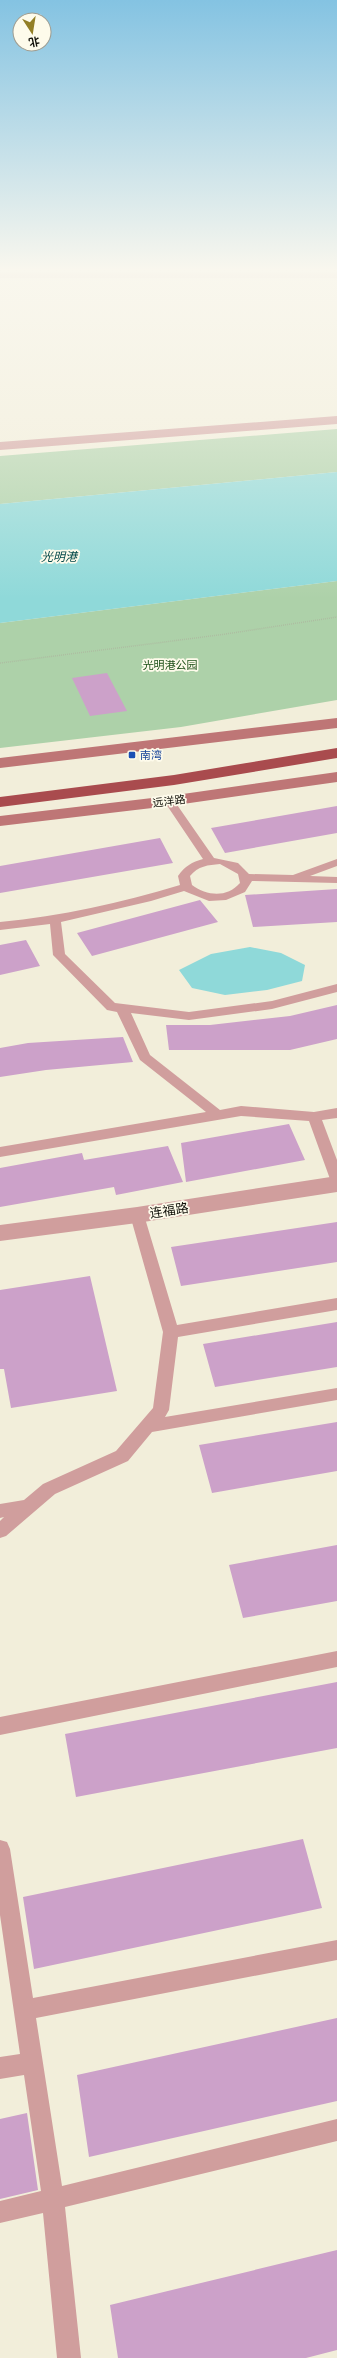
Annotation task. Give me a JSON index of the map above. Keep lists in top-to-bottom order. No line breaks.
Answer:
{"streets":{"main road":["远洋路"],"street":["连福路"]},"water":["光明港"],"parks":["光明港公园"],"places":{"transit":["南湾"]},"north":"bottom"}
